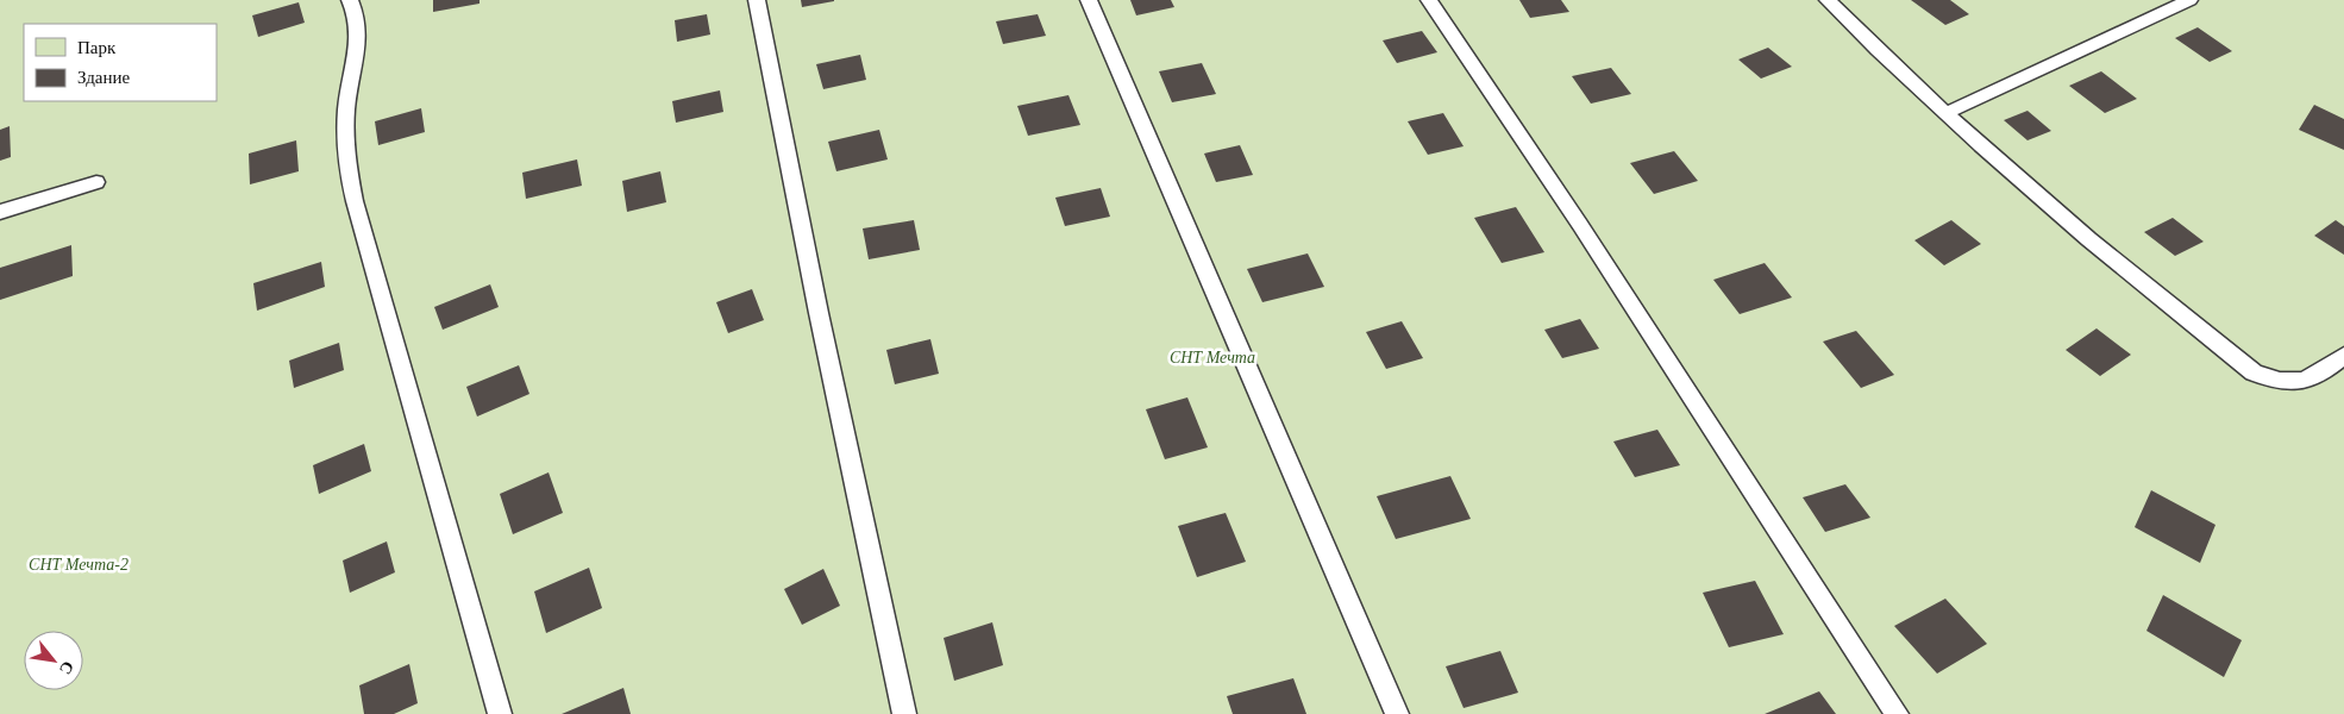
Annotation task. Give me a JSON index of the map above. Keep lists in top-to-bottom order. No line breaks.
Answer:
{"parks":["СНТ Мечта","СНТ Мечта-2"],"legend":["Парк","Здание"],"north":"bottom right"}
